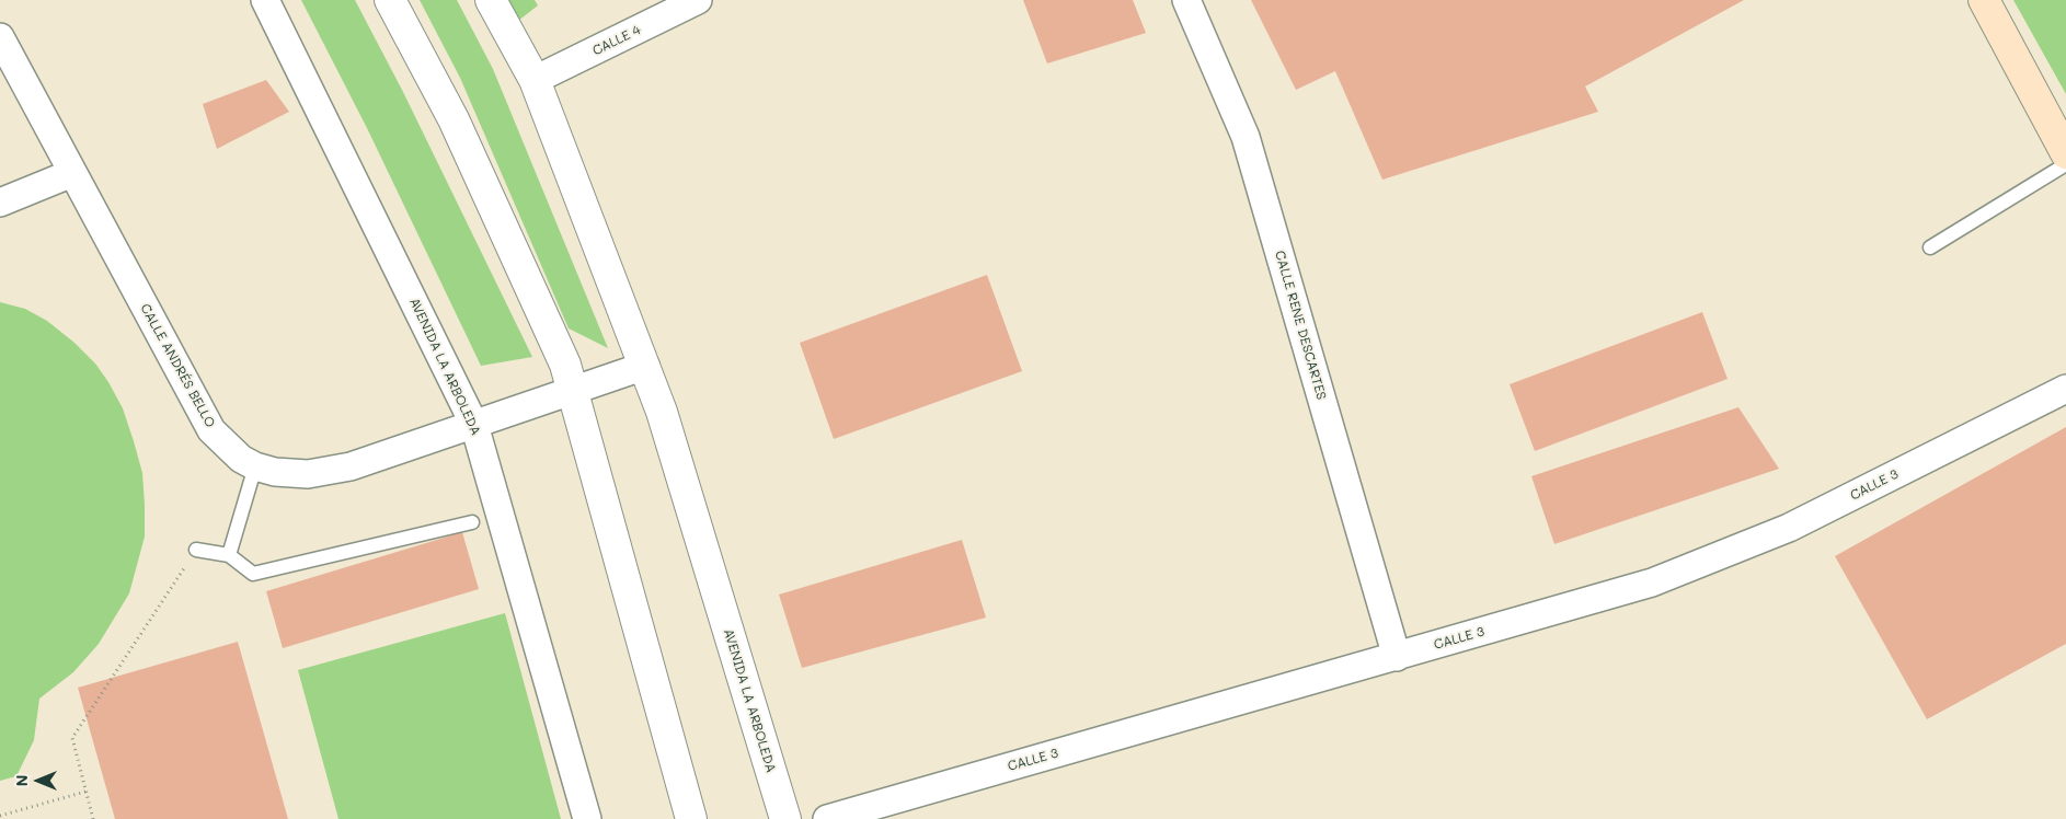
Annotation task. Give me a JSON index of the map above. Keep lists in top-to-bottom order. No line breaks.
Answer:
{"streets":{"street":["CALLE 4","CALLE RENE DESCARTES","CALLE ANDRÉS BELLO","AVENIDA LA ARBOLEDA","CALLE 3"]},"crossings":[["CALLE 4","AVENIDA LA ARBOLEDA"],["CALLE RENE DESCARTES","CALLE 3"],["CALLE ANDRÉS BELLO","AVENIDA LA ARBOLEDA"]],"north":"left"}
